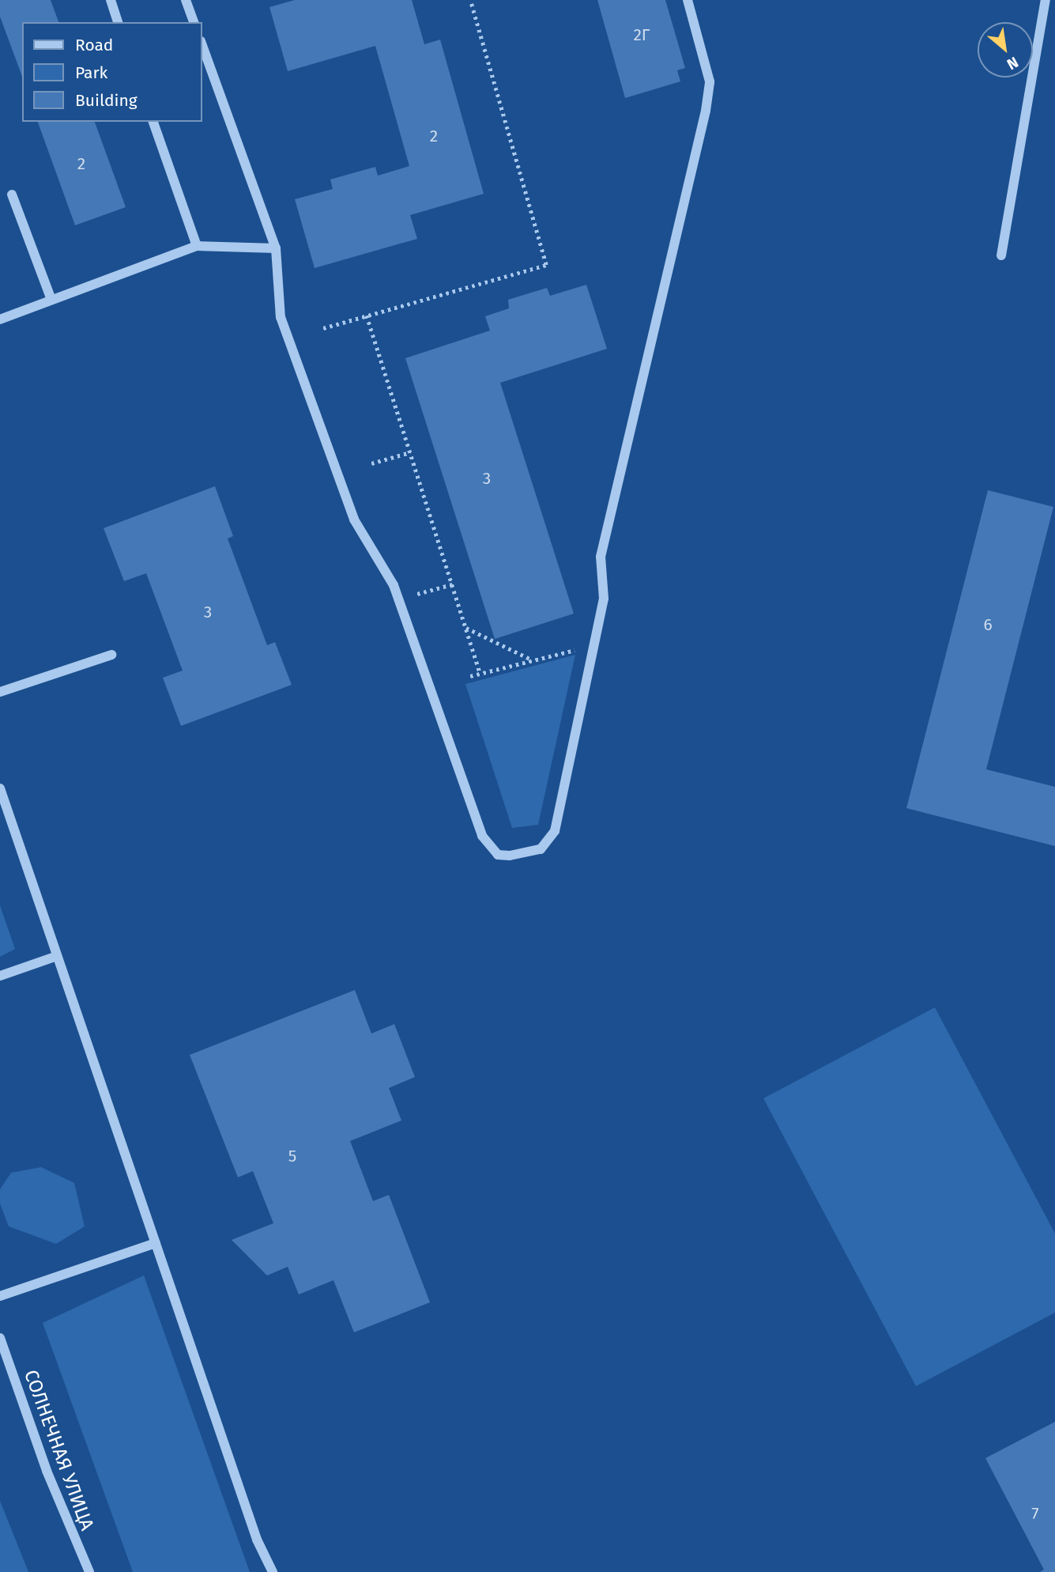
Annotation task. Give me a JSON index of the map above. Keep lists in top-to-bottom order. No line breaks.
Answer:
{"streets":{"street":["СОЛНЕЧНАЯ УЛИЦА"]},"house_numbers":["2Г","2","2","3","3","6","5","7"],"legend":["Road","Park","Building"],"north":"bottom right"}
